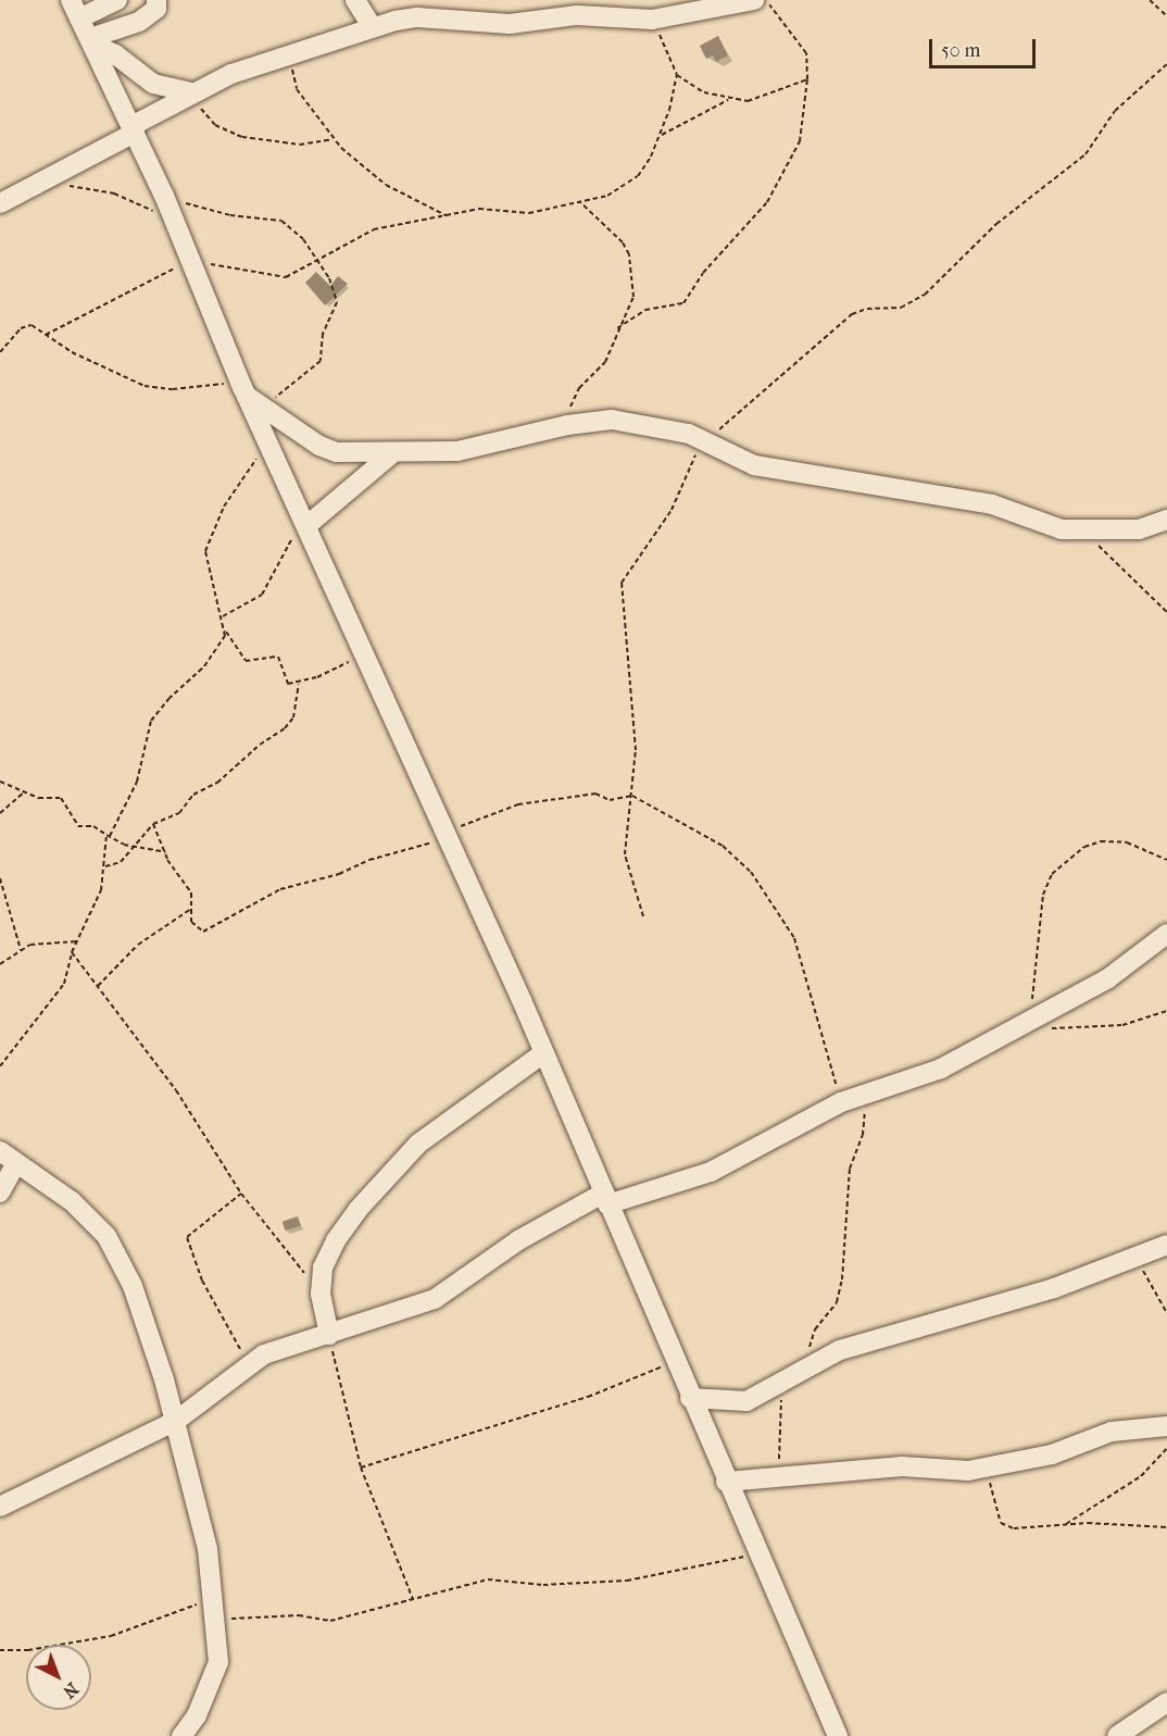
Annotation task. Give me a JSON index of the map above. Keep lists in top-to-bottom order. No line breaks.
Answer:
{"scale_bar":"50 m","north":"bottom right"}
